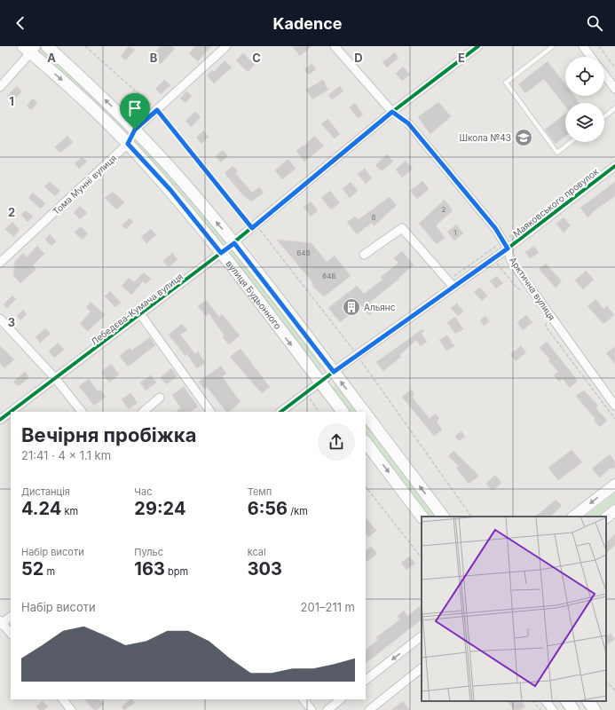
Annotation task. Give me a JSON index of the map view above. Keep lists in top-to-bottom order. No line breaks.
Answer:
{"streets":{"main road":["вулиця Будьонного"],"street":["Тома Мунні вулиця","Маяковського провулок","Арктична вулиця","Лебедєва-Кумача вулиця"]},"crossings":[["Тома Мунні вулиця","вулиця Будьонного"],["Маяковського провулок","Арктична вулиця"],["Маяковського провулок","вулиця Будьонного"],["вулиця Будьонного","Лебедєва-Кумача вулиця"]],"places":{"school or university":["Школа №43"],"building":["Альянс"]},"house_numbers":["2","8","1","64В","64Б"],"page":{"header":"Kadence","heading":["Вечірня пробіжка","21:41 · 4 × 1.1 km"],"stats":[["Дистанція","4.24 km"],["Час","29:24"],["Темп","6:56 /km"],["Набір висоти","52 m"],["Пульс","163 bpm"],["kcal","303"]],"chart":["Набір висоти","201–211 m"]},"grid":{"columns":["A","B","C","D","E"],"rows":["1","2","3"]}}
